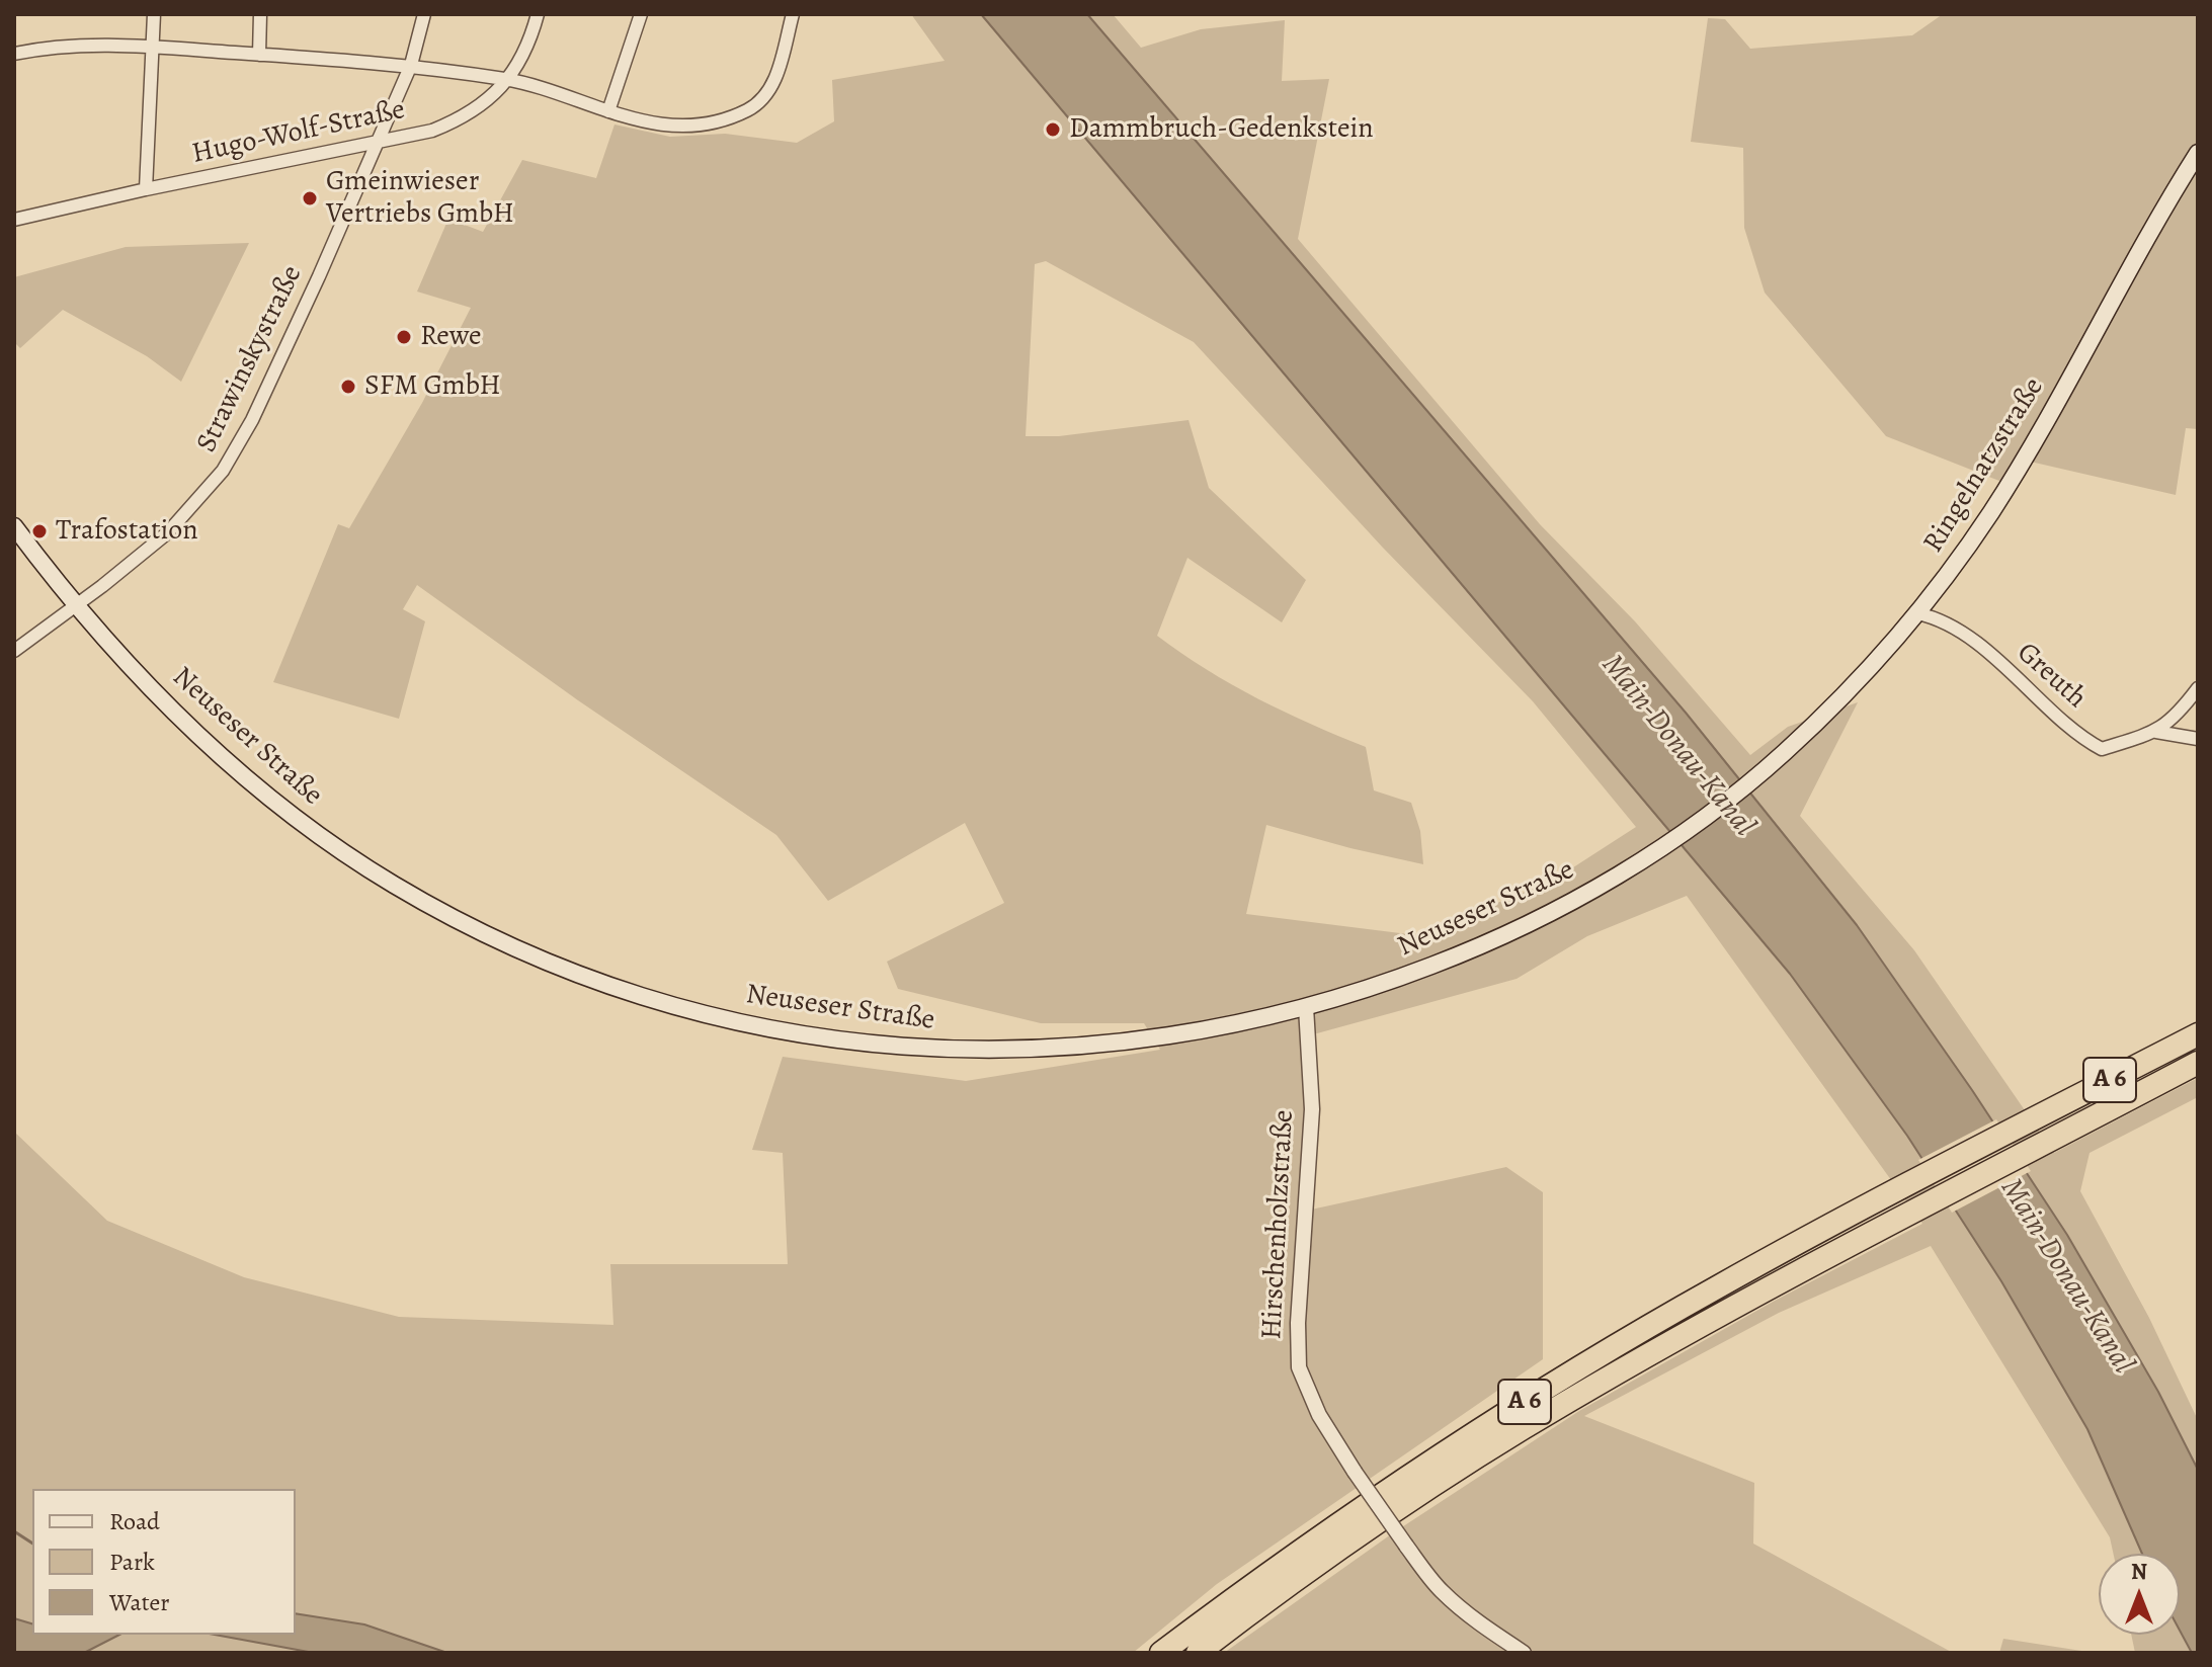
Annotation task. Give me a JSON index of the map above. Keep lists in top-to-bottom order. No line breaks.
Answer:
{"streets":{"highway":["A 6"],"main road":["Ringelnatzstraße","Neuseser Straße"],"street":["Hugo-Wolf-Straße","Strawinskystraße","Greuth","Hirschenholzstraße"]},"crossings":[["Hugo-Wolf-Straße","Strawinskystraße"],["Strawinskystraße","Neuseser Straße"],["Ringelnatzstraße","Greuth"],["Ringelnatzstraße","Neuseser Straße"],["Neuseser Straße","Hirschenholzstraße"]],"water":["Main-Donau-Kanal"],"places":["Dammbruch-Gedenkstein","Gmeinwieser Vertriebs GmbH","Rewe","SFM GmbH","Trafostation"],"legend":["Road","Park","Water"],"north":"top"}
